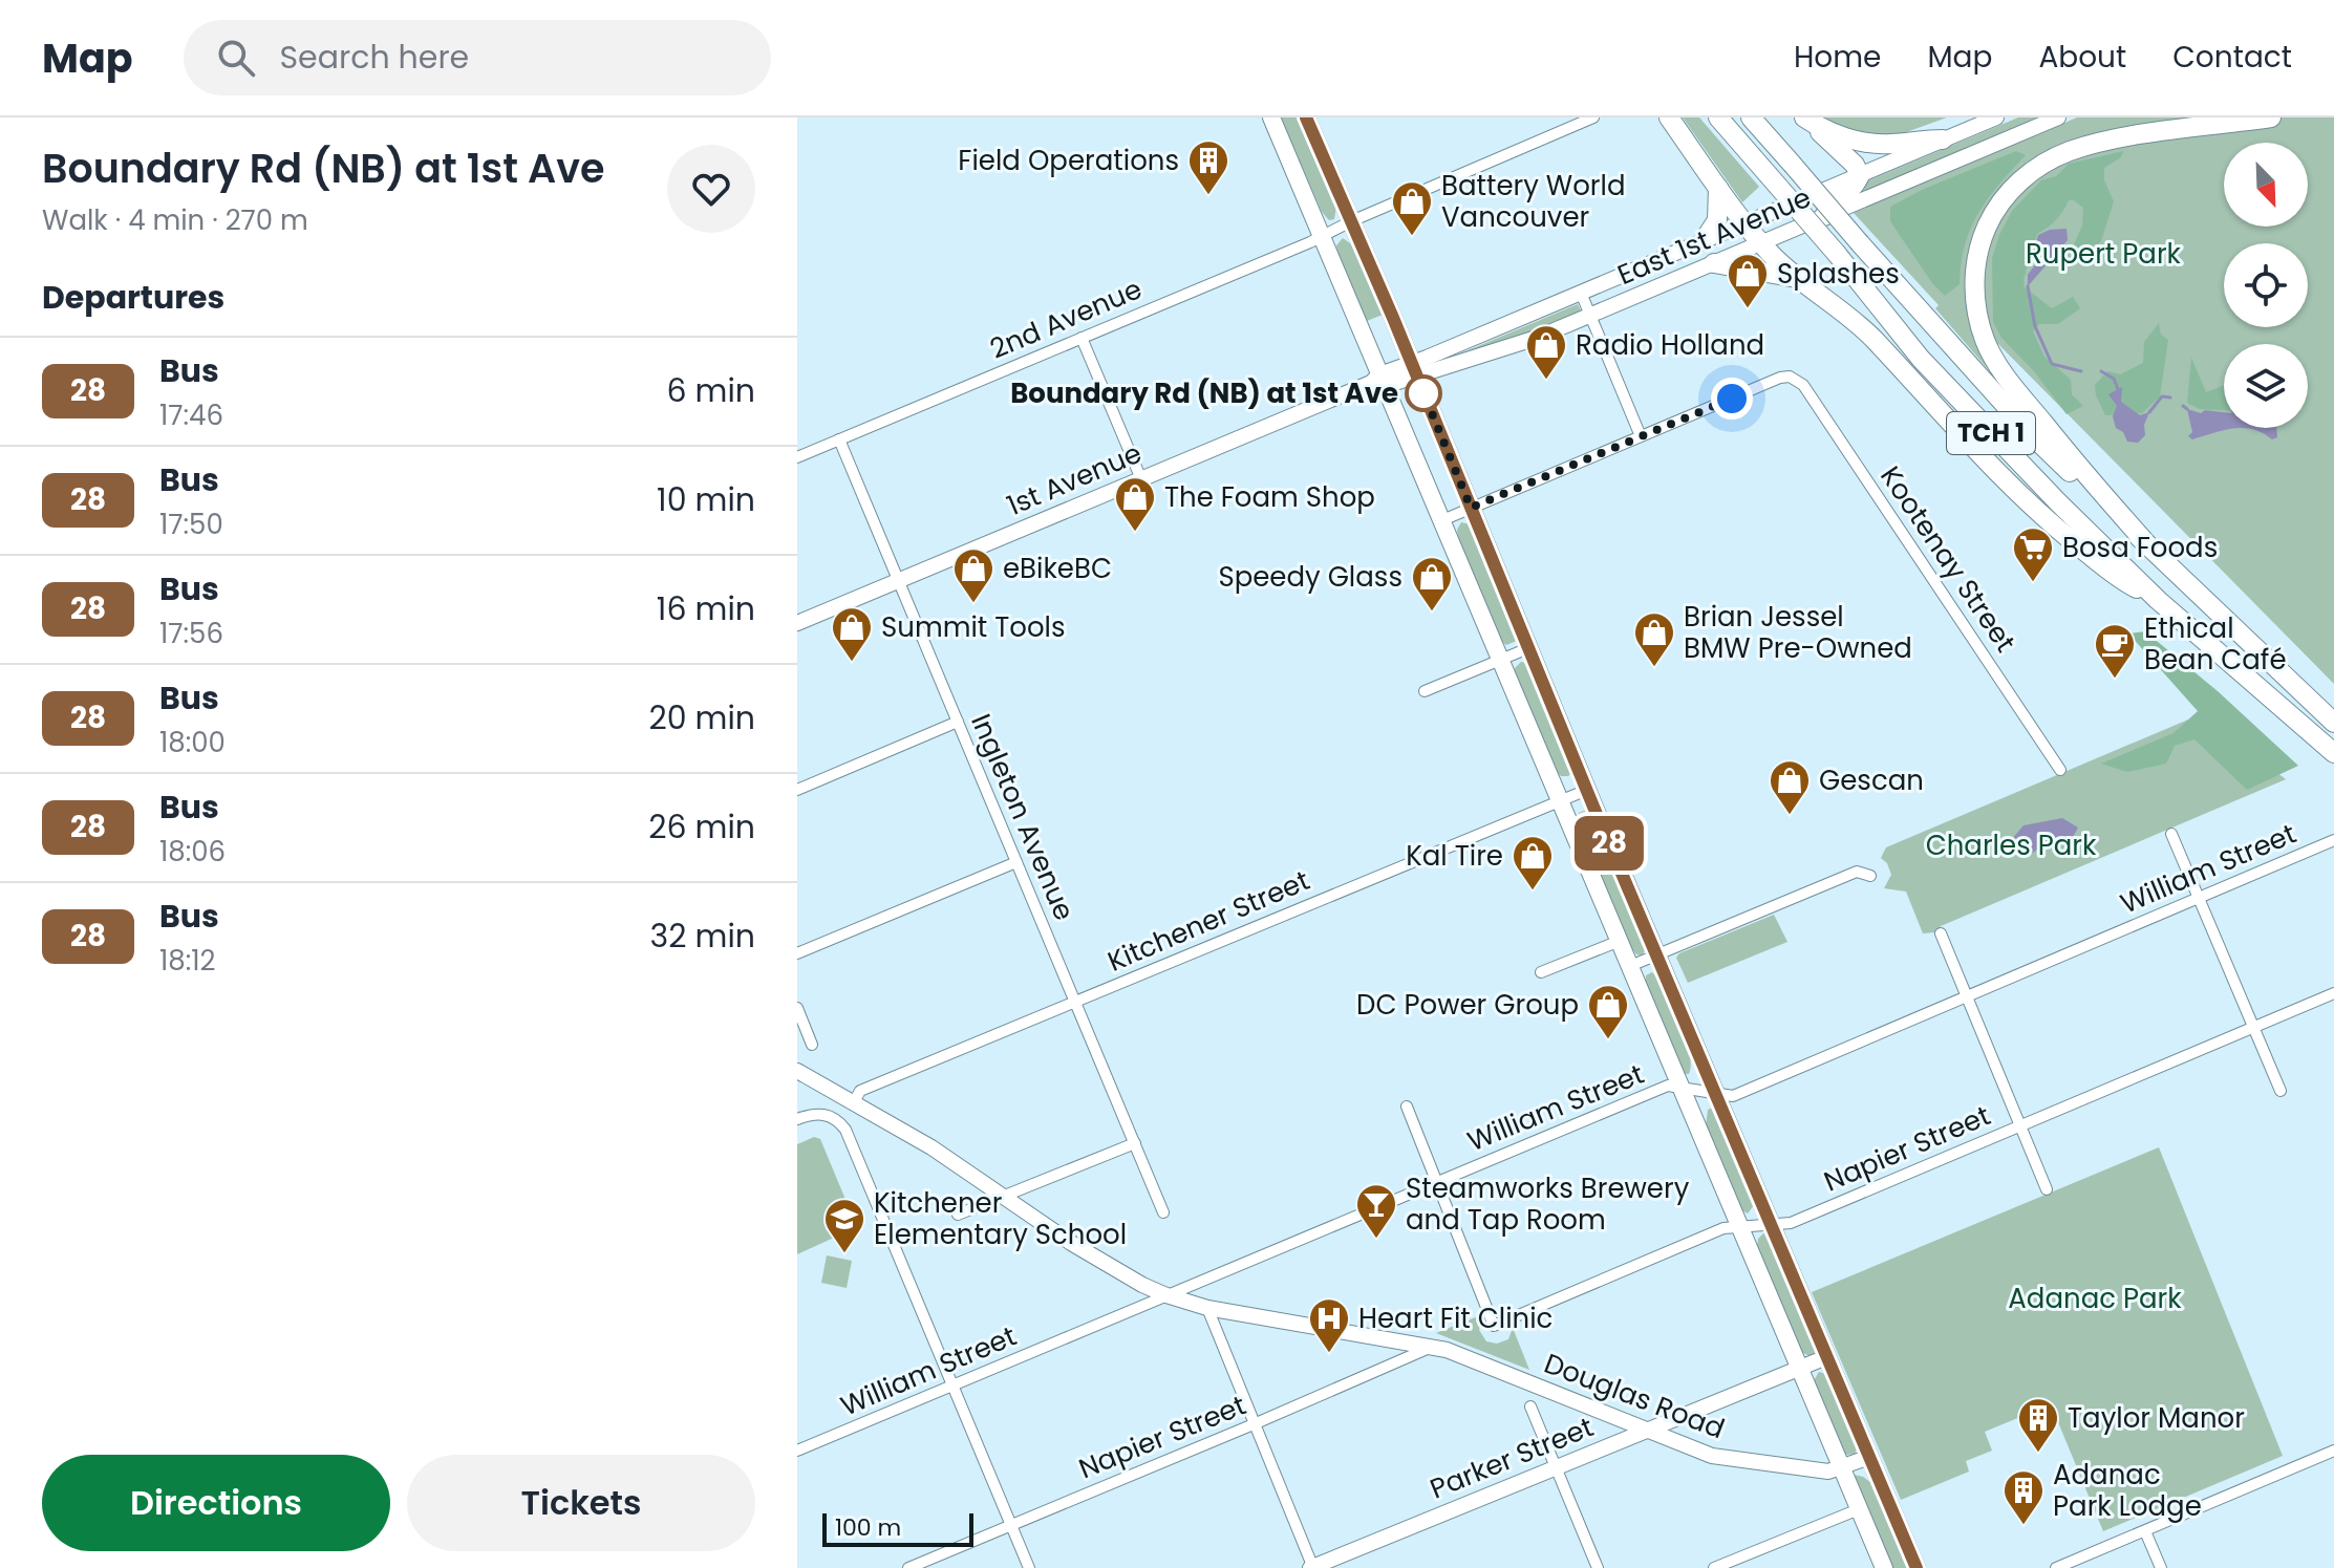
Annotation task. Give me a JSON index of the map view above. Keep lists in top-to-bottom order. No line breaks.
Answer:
{"streets":{"highway":["TCH 1"],"street":["East 1st Avenue","2nd Avenue","1st Avenue","Kootenay Street","Ingleton Avenue","William Street","Kitchener Street","Napier Street","Douglas Road","Parker Street"]},"crossings":[["East 1st Avenue","1st Avenue"],["2nd Avenue","Ingleton Avenue"],["1st Avenue","Ingleton Avenue"],["Ingleton Avenue","Kitchener Street"],["William Street","Napier Street"],["William Street","Douglas Road"],["Kitchener Street","Douglas Road"],["Napier Street","Douglas Road"],["Douglas Road","Parker Street"]],"parks":["Rupert Park","Charles Park","Adanac Park"],"places":{"building":["Field Operations","Taylor Manor","Adanac Park Lodge"],"shop":["Battery World Vancouver","Splashes","Radio Holland","The Foam Shop","eBikeBC","Speedy Glass","Summit Tools","Brian Jessel BMW Pre-Owned","Gescan","Kal Tire","DC Power Group"],"other":["Boundary Rd (NB) at 1st Ave"],"supermarket":["Bosa Foods"],"cafe":["Ethical Bean Café"],"bar":["Steamworks Brewery and Tap Room"],"school or university":["Kitchener Elementary School"],"hospital":["Heart Fit Clinic"]},"lines":["bus line 28"],"scale_bar":"100 m","north":"bottom right","page":{"header":"Map","search":"Search here","nav":["Home","Map","About","Contact"],"heading":[["Boundary Rd (NB) at 1st Ave","Walk · 4 min · 270 m"],"Departures"],"on_map":"28","list":[{"mark":"28","name":"Bus","note":"17:46","value":"6 min"},{"mark":"28","name":"Bus","note":"17:50","value":"10 min"},{"mark":"28","name":"Bus","note":"17:56","value":"16 min"},{"mark":"28","name":"Bus","note":"18:00","value":"20 min"},{"mark":"28","name":"Bus","note":"18:06","value":"26 min"},{"mark":"28","name":"Bus","note":"18:12","value":"32 min"}],"buttons":["Directions","Tickets"],"scale":"100 m"}}
